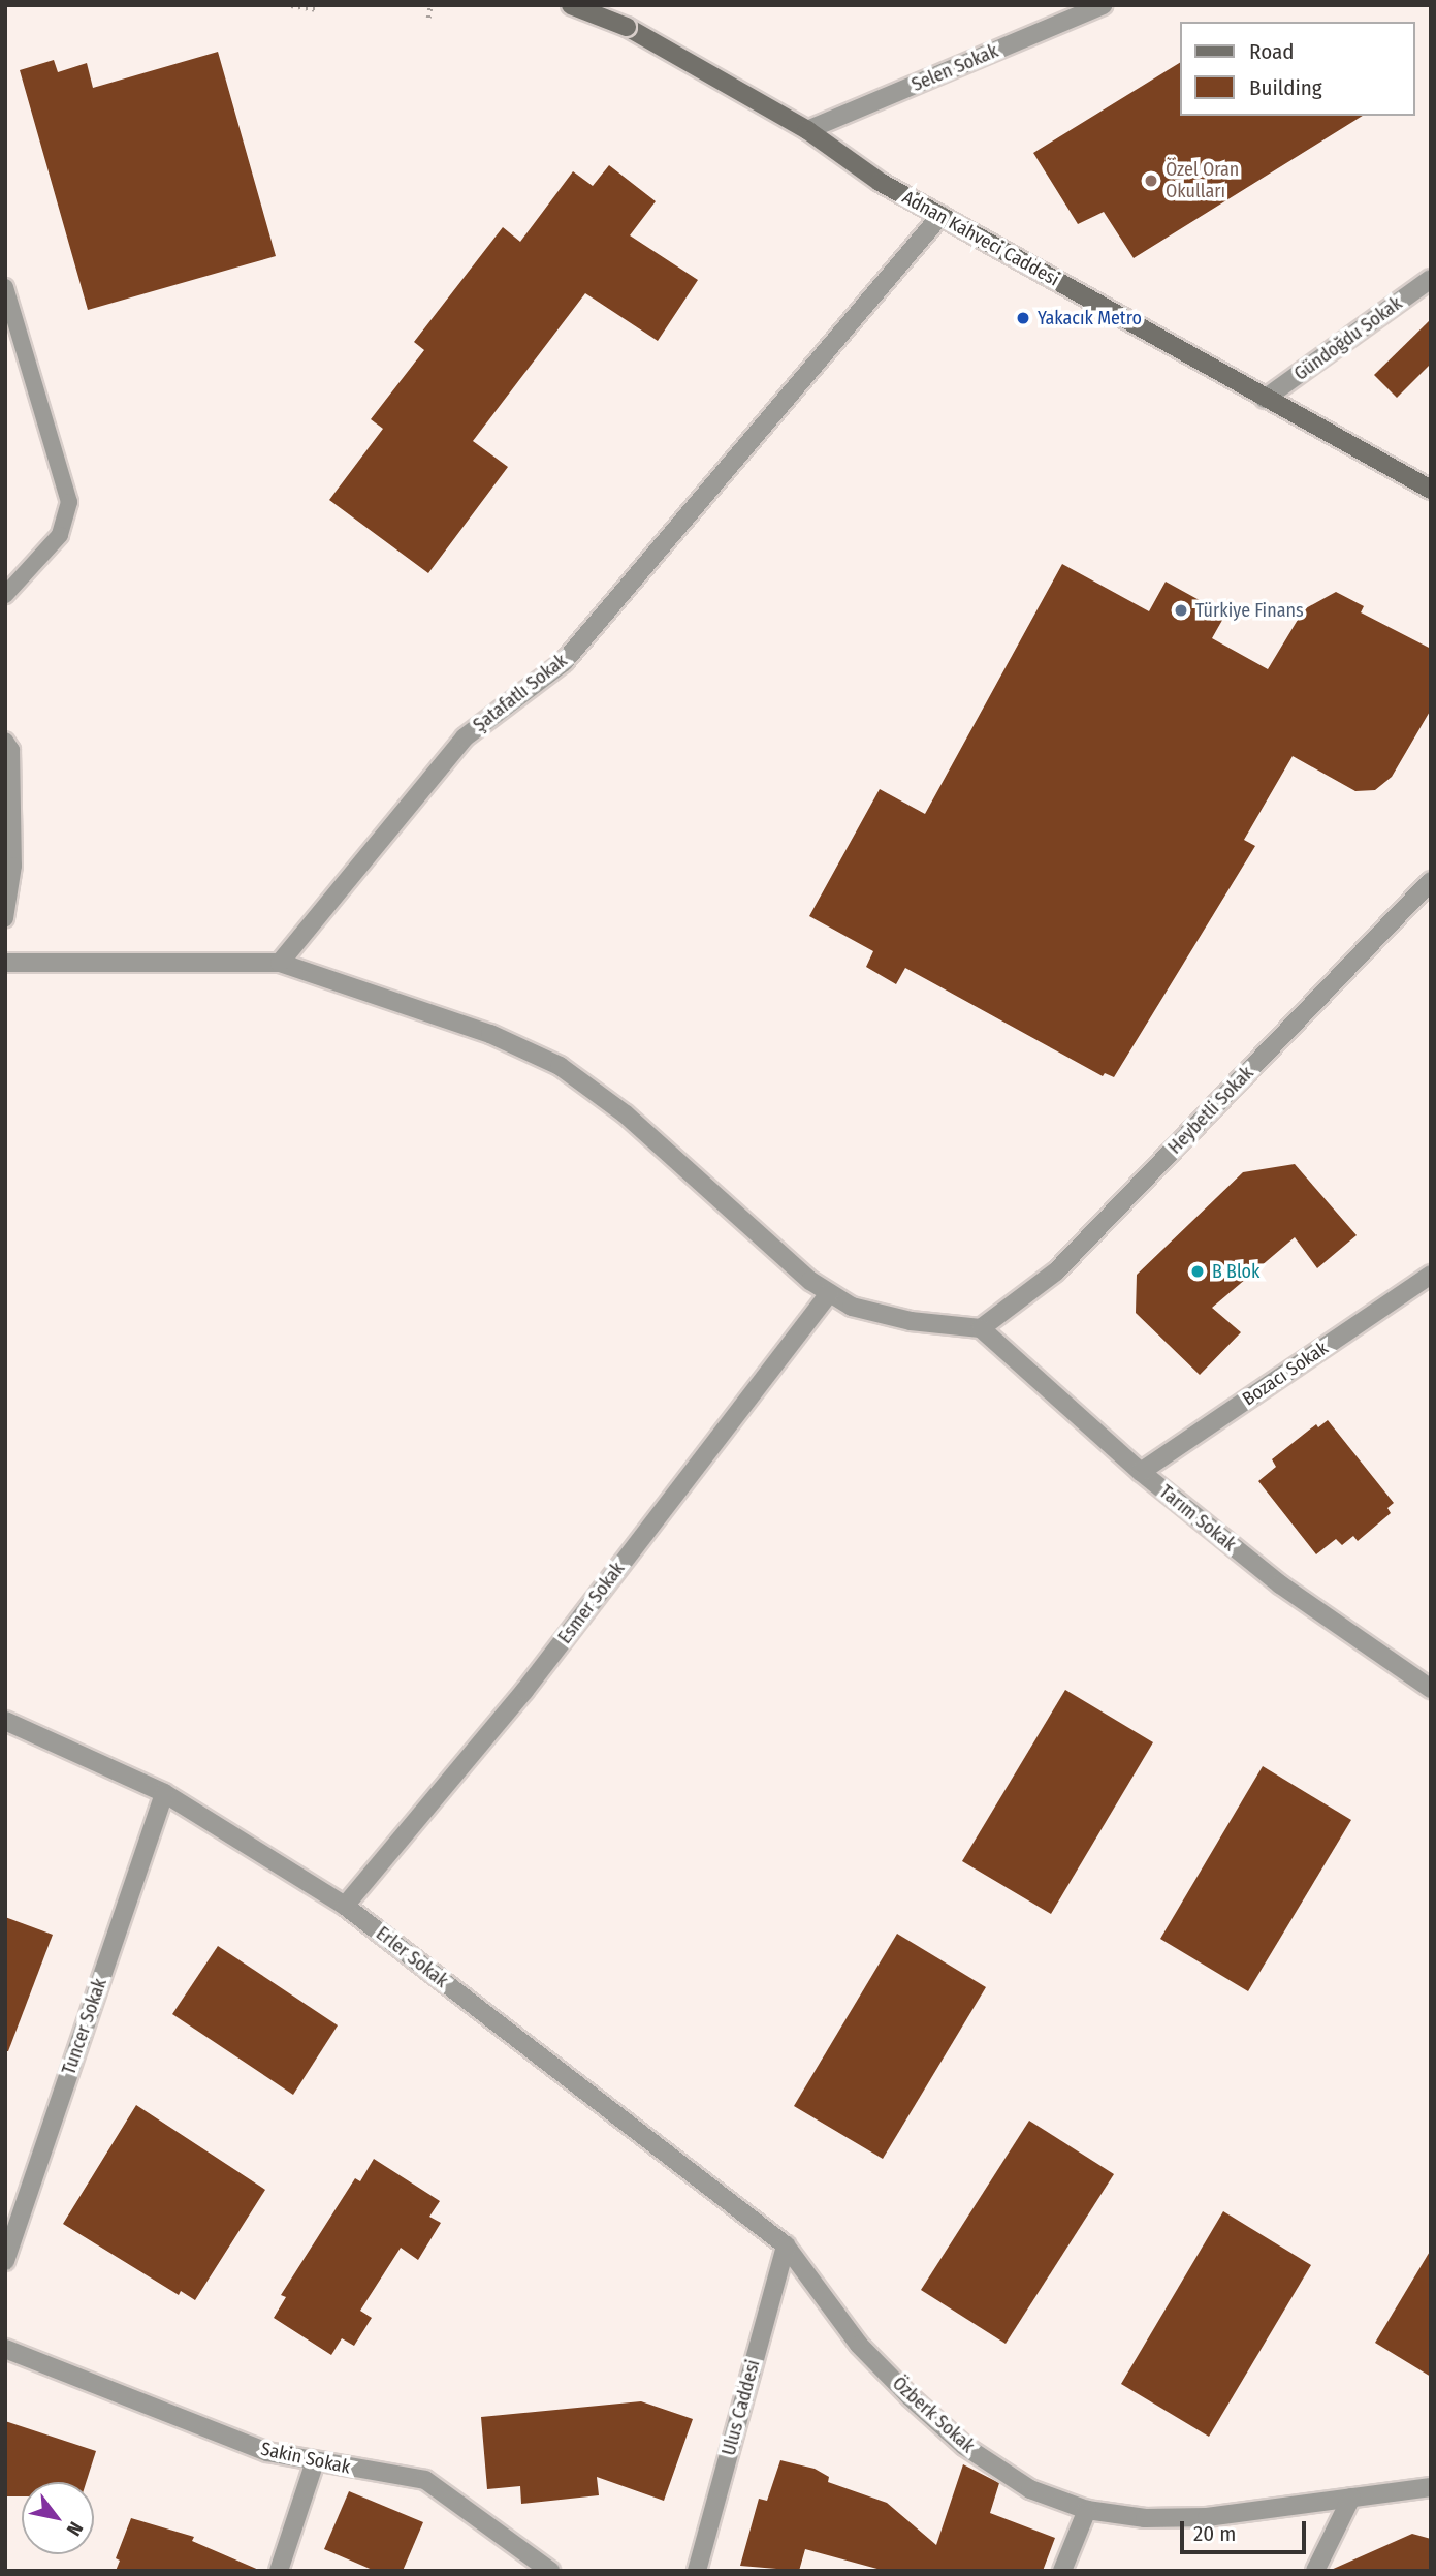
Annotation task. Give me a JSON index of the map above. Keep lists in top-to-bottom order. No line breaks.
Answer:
{"streets":{"main road":["Adnan Kahveci Caddesi"],"street":["Selen Sokak","Gündoğdu Sokak","Şatafatlı Sokak","Heybetli Sokak","Bozacı Sokak","Tarım Sokak","Esmer Sokak","Erler Sokak","Tuncer Sokak","Ulus Caddesi","Özberk Sokak","Sakin Sokak"]},"crossings":[["Selen Sokak","Adnan Kahveci Caddesi"],["Adnan Kahveci Caddesi","Gündoğdu Sokak"],["Adnan Kahveci Caddesi","Şatafatlı Sokak"],["Heybetli Sokak","Tarım Sokak"],["Bozacı Sokak","Tarım Sokak"],["Esmer Sokak","Erler Sokak"],["Erler Sokak","Tuncer Sokak"],["Erler Sokak","Ulus Caddesi"],["Erler Sokak","Özberk Sokak"],["Ulus Caddesi","Özberk Sokak"]],"places":["Özel Oran Okulları","Yakacık Metro","Türkiye Finans","B Blok"],"legend":["Road","Building"],"scale_bar":"20 m","north":"bottom right"}
